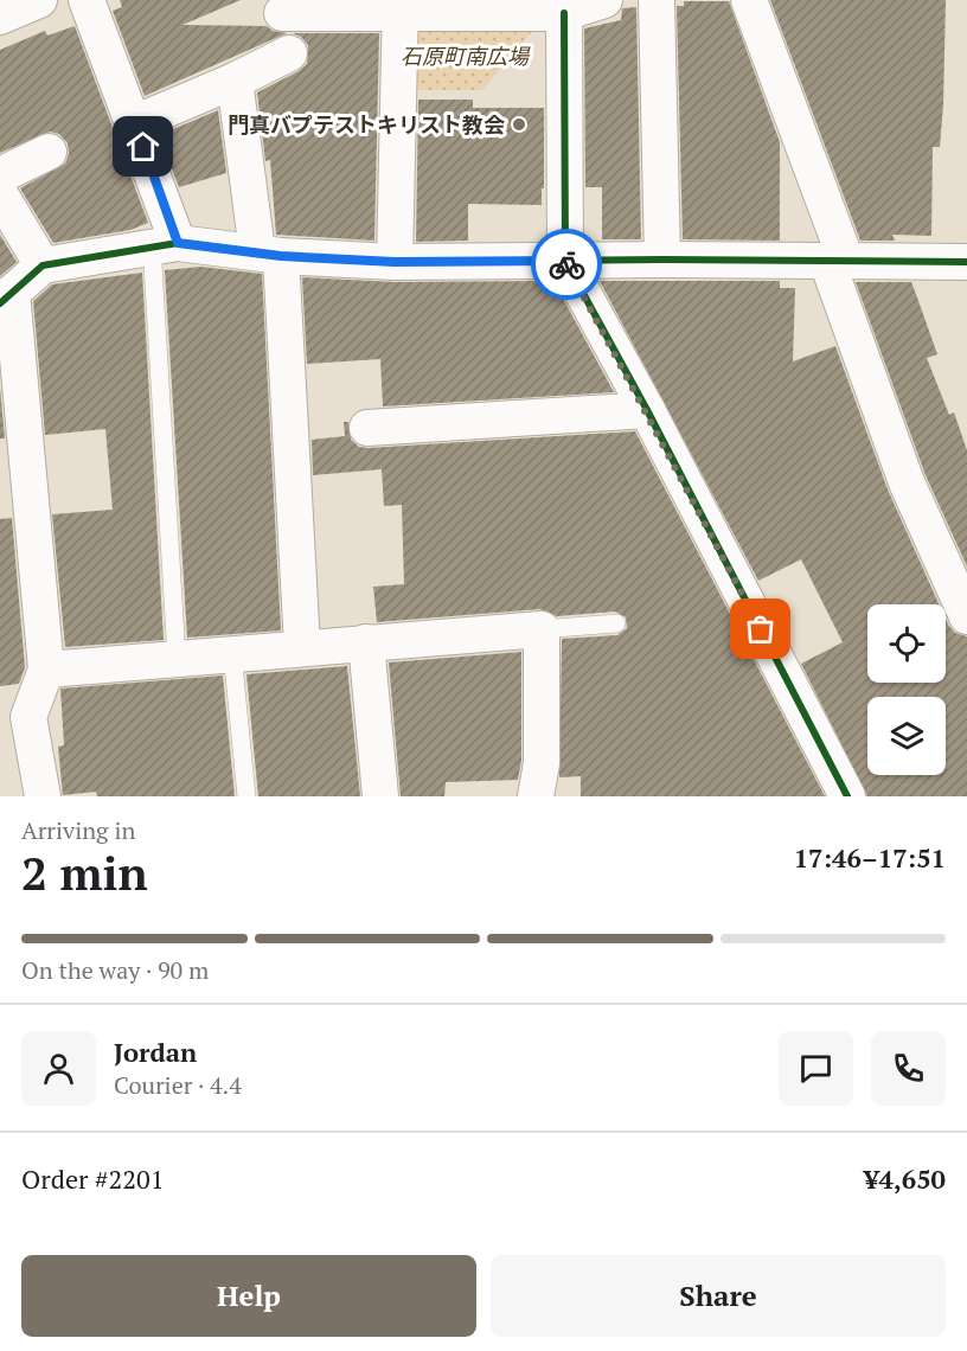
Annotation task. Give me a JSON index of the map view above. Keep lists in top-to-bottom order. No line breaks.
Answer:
{"parks":["石原町南広場"],"places":["門真バプテストキリスト教会"],"page":{"heading":["2 min","Arriving in","17:46–17:51"],"panel":["Jordan","Courier · 4.4","Order #2201","¥4,650"],"bar":"On the way · 90 m","buttons":["Help","Share"]}}
